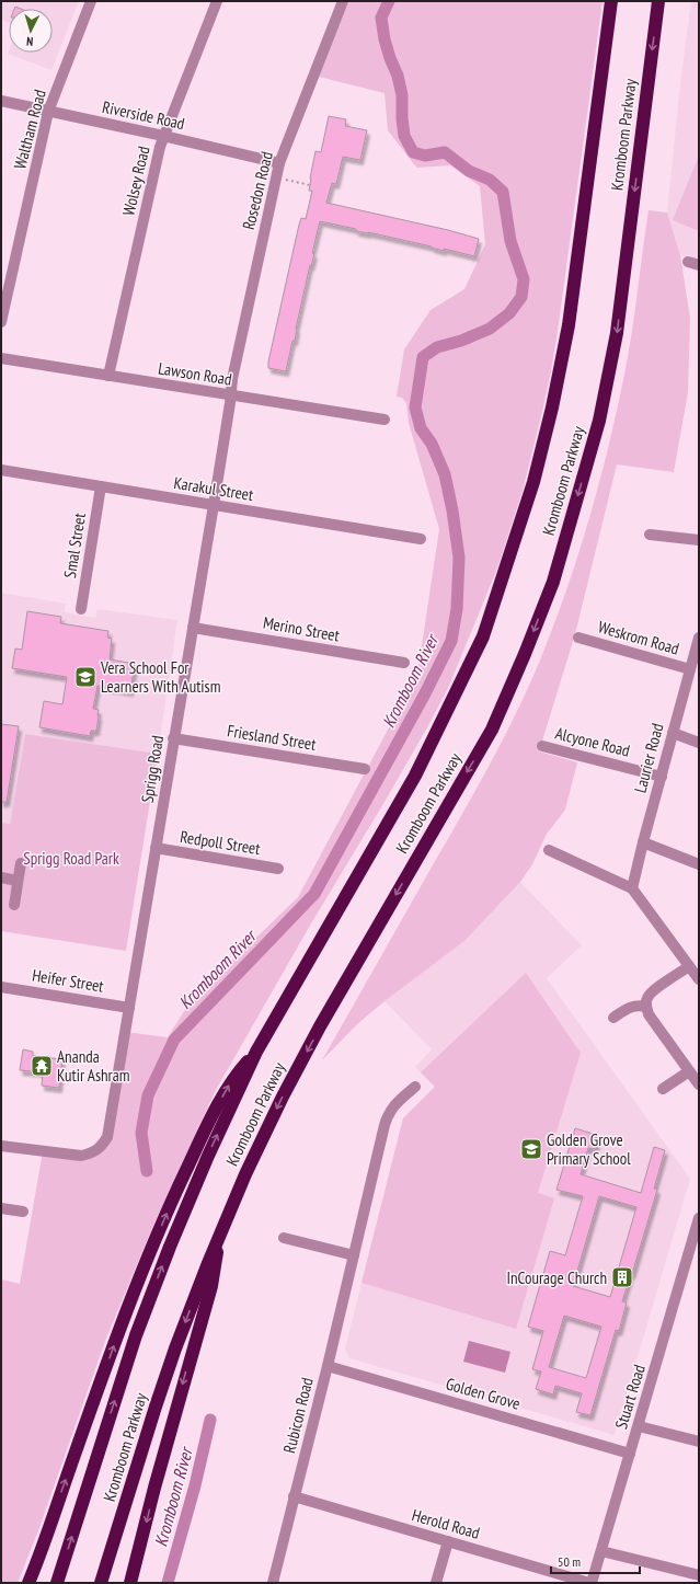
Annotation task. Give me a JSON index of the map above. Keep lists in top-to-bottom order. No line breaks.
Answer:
{"streets":{"highway":["Kromboom Parkway"],"street":["Riverside Road","Waltham Road","Wolsey Road","Rosedon Road","Lawson Road","Karakul Street","Smal Street","Merino Street","Weskrom Road","Friesland Street","Alcyone Road","Laurier Road","Sprigg Road","Redpoll Street","Heifer Street","Golden Grove","Stuart Road","Rubicon Road","Herold Road"]},"crossings":[["Riverside Road","Waltham Road"],["Riverside Road","Wolsey Road"],["Riverside Road","Rosedon Road"],["Wolsey Road","Lawson Road"],["Rosedon Road","Lawson Road"],["Rosedon Road","Sprigg Road"],["Lawson Road","Sprigg Road"],["Karakul Street","Smal Street"],["Karakul Street","Sprigg Road"],["Merino Street","Sprigg Road"],["Weskrom Road","Laurier Road"],["Friesland Street","Sprigg Road"],["Alcyone Road","Laurier Road"],["Sprigg Road","Redpoll Street"],["Sprigg Road","Heifer Street"],["Golden Grove","Stuart Road"],["Golden Grove","Rubicon Road"],["Stuart Road","Herold Road"],["Rubicon Road","Herold Road"]],"water":["Kromboom River"],"parks":["Sprigg Road Park"],"places":{"school or university":["Vera School For Learners With Autism","Golden Grove Primary School"],"temple":["Ananda Kutir Ashram"],"building":["InCourage Church"]},"scale_bar":"50 m","north":"bottom"}
